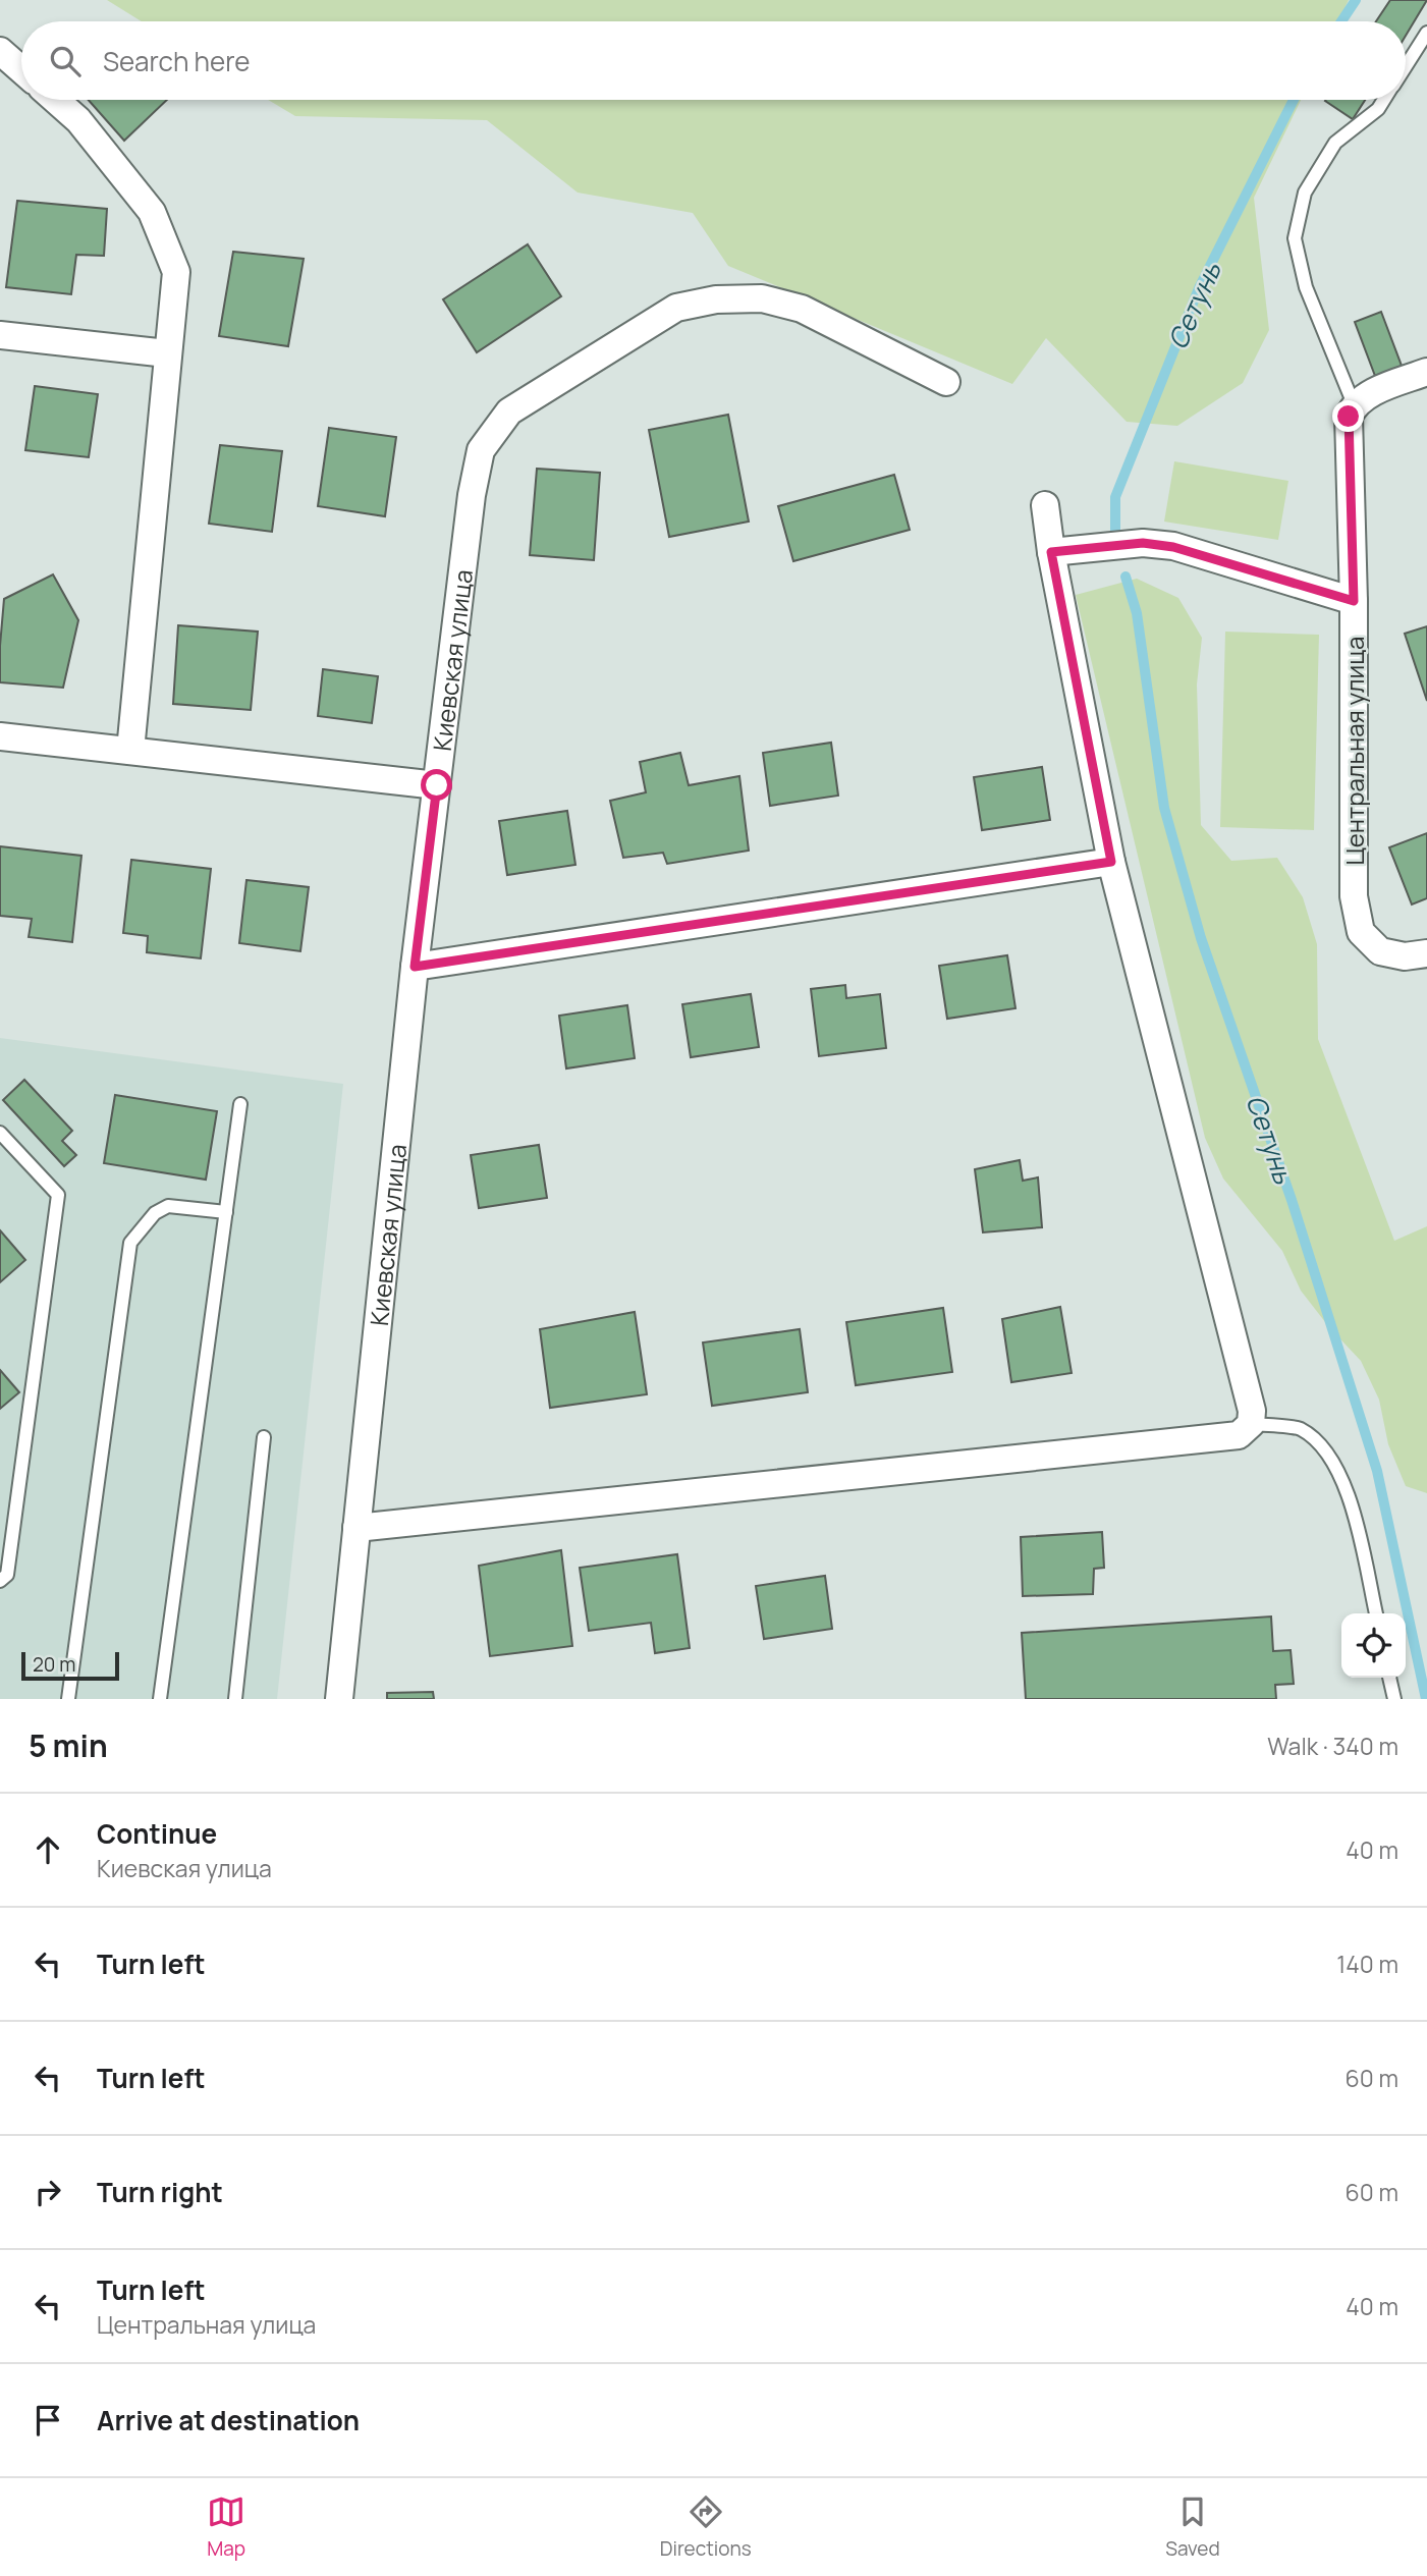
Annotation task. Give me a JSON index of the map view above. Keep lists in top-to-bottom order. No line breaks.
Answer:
{"streets":{"street":["Киевская улица","Центральная улица"]},"water":["Сетунь"],"scale_bar":"20 m","page":{"search":"Search here","scale":"20 m","heading":["5 min","Walk · 340 m"],"list":[["Continue","Киевская улица","40 m"],["Turn left","140 m"],["Turn left","60 m"],["Turn right","60 m"],["Turn left","Центральная улица","40 m"],"Arrive at destination"],"nav":["Map","Directions","Saved"]}}
